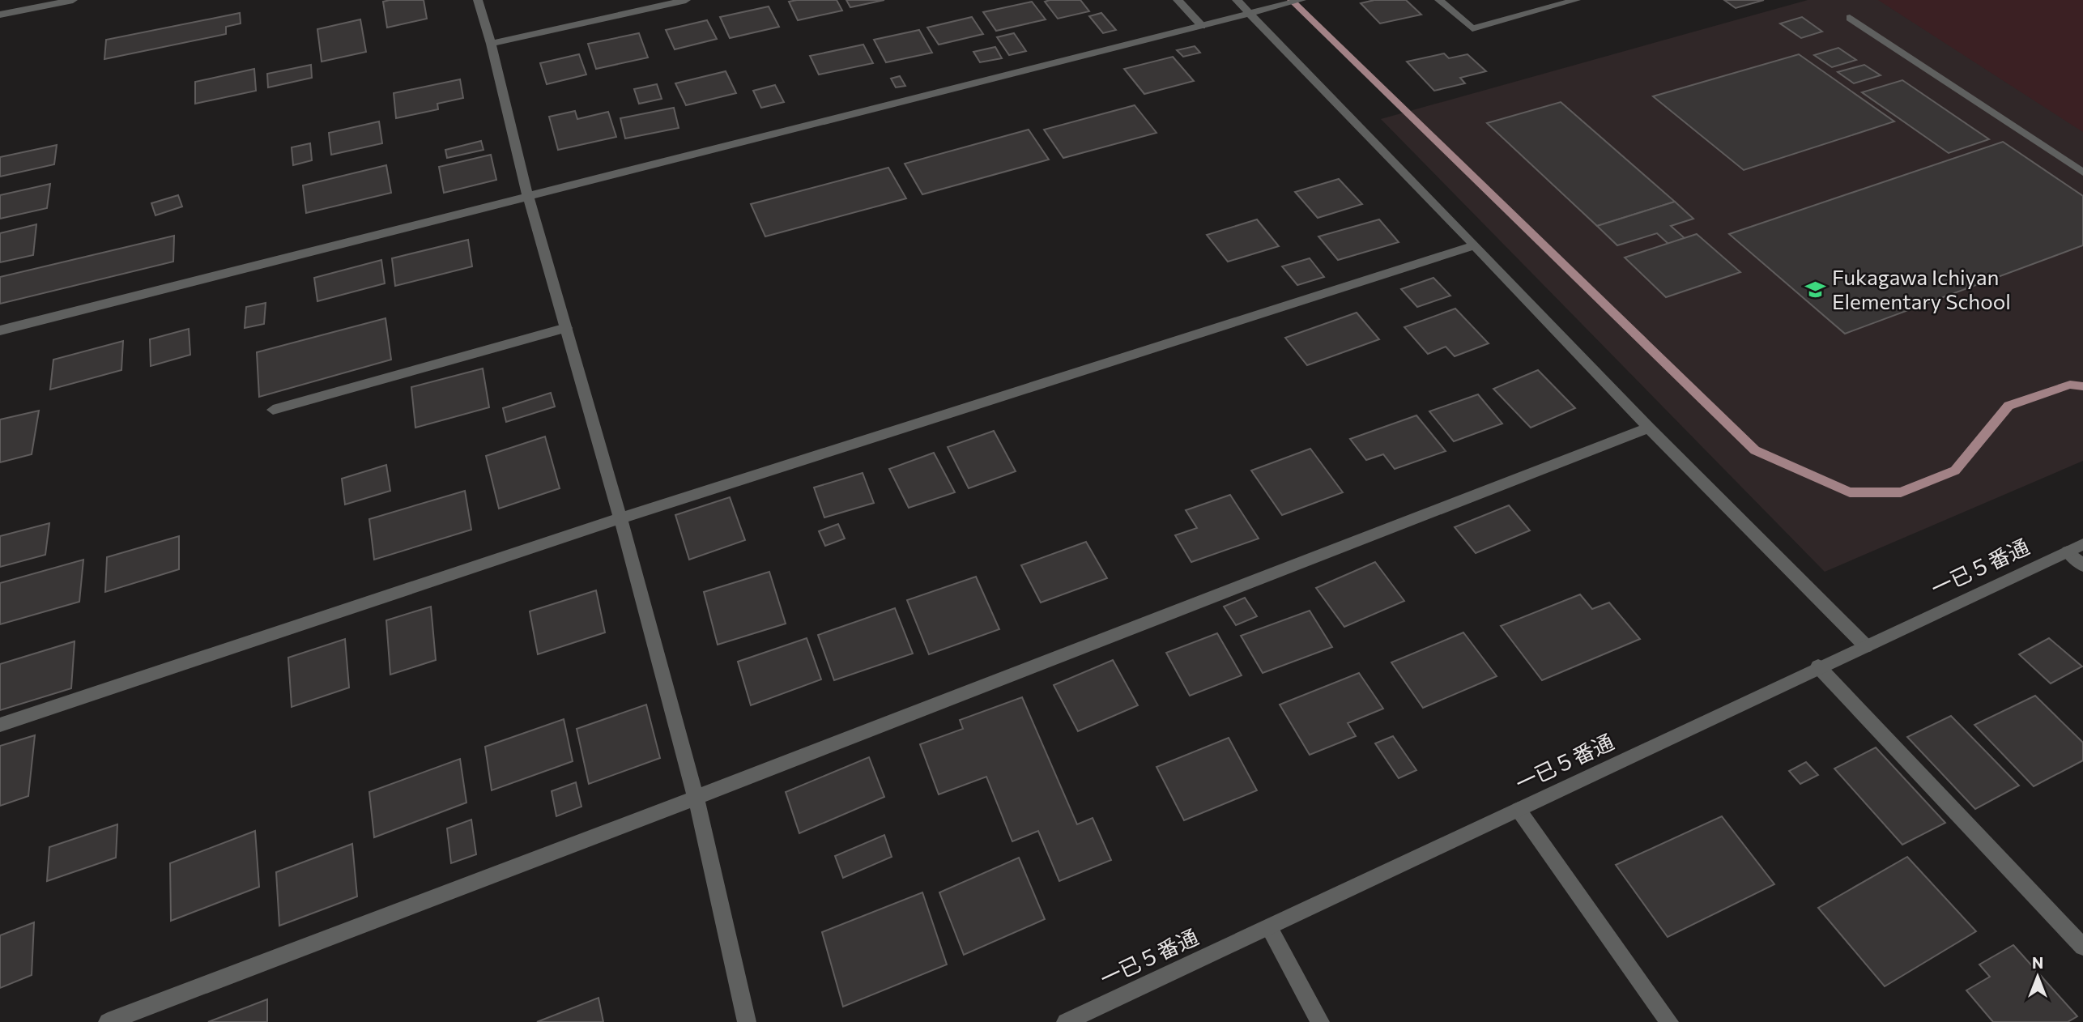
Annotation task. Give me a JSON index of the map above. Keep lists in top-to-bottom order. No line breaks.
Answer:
{"streets":{"street":["一已５番通"]},"places":{"school or university":["Fukagawa Ichiyan Elementary School"]},"north":"top"}
